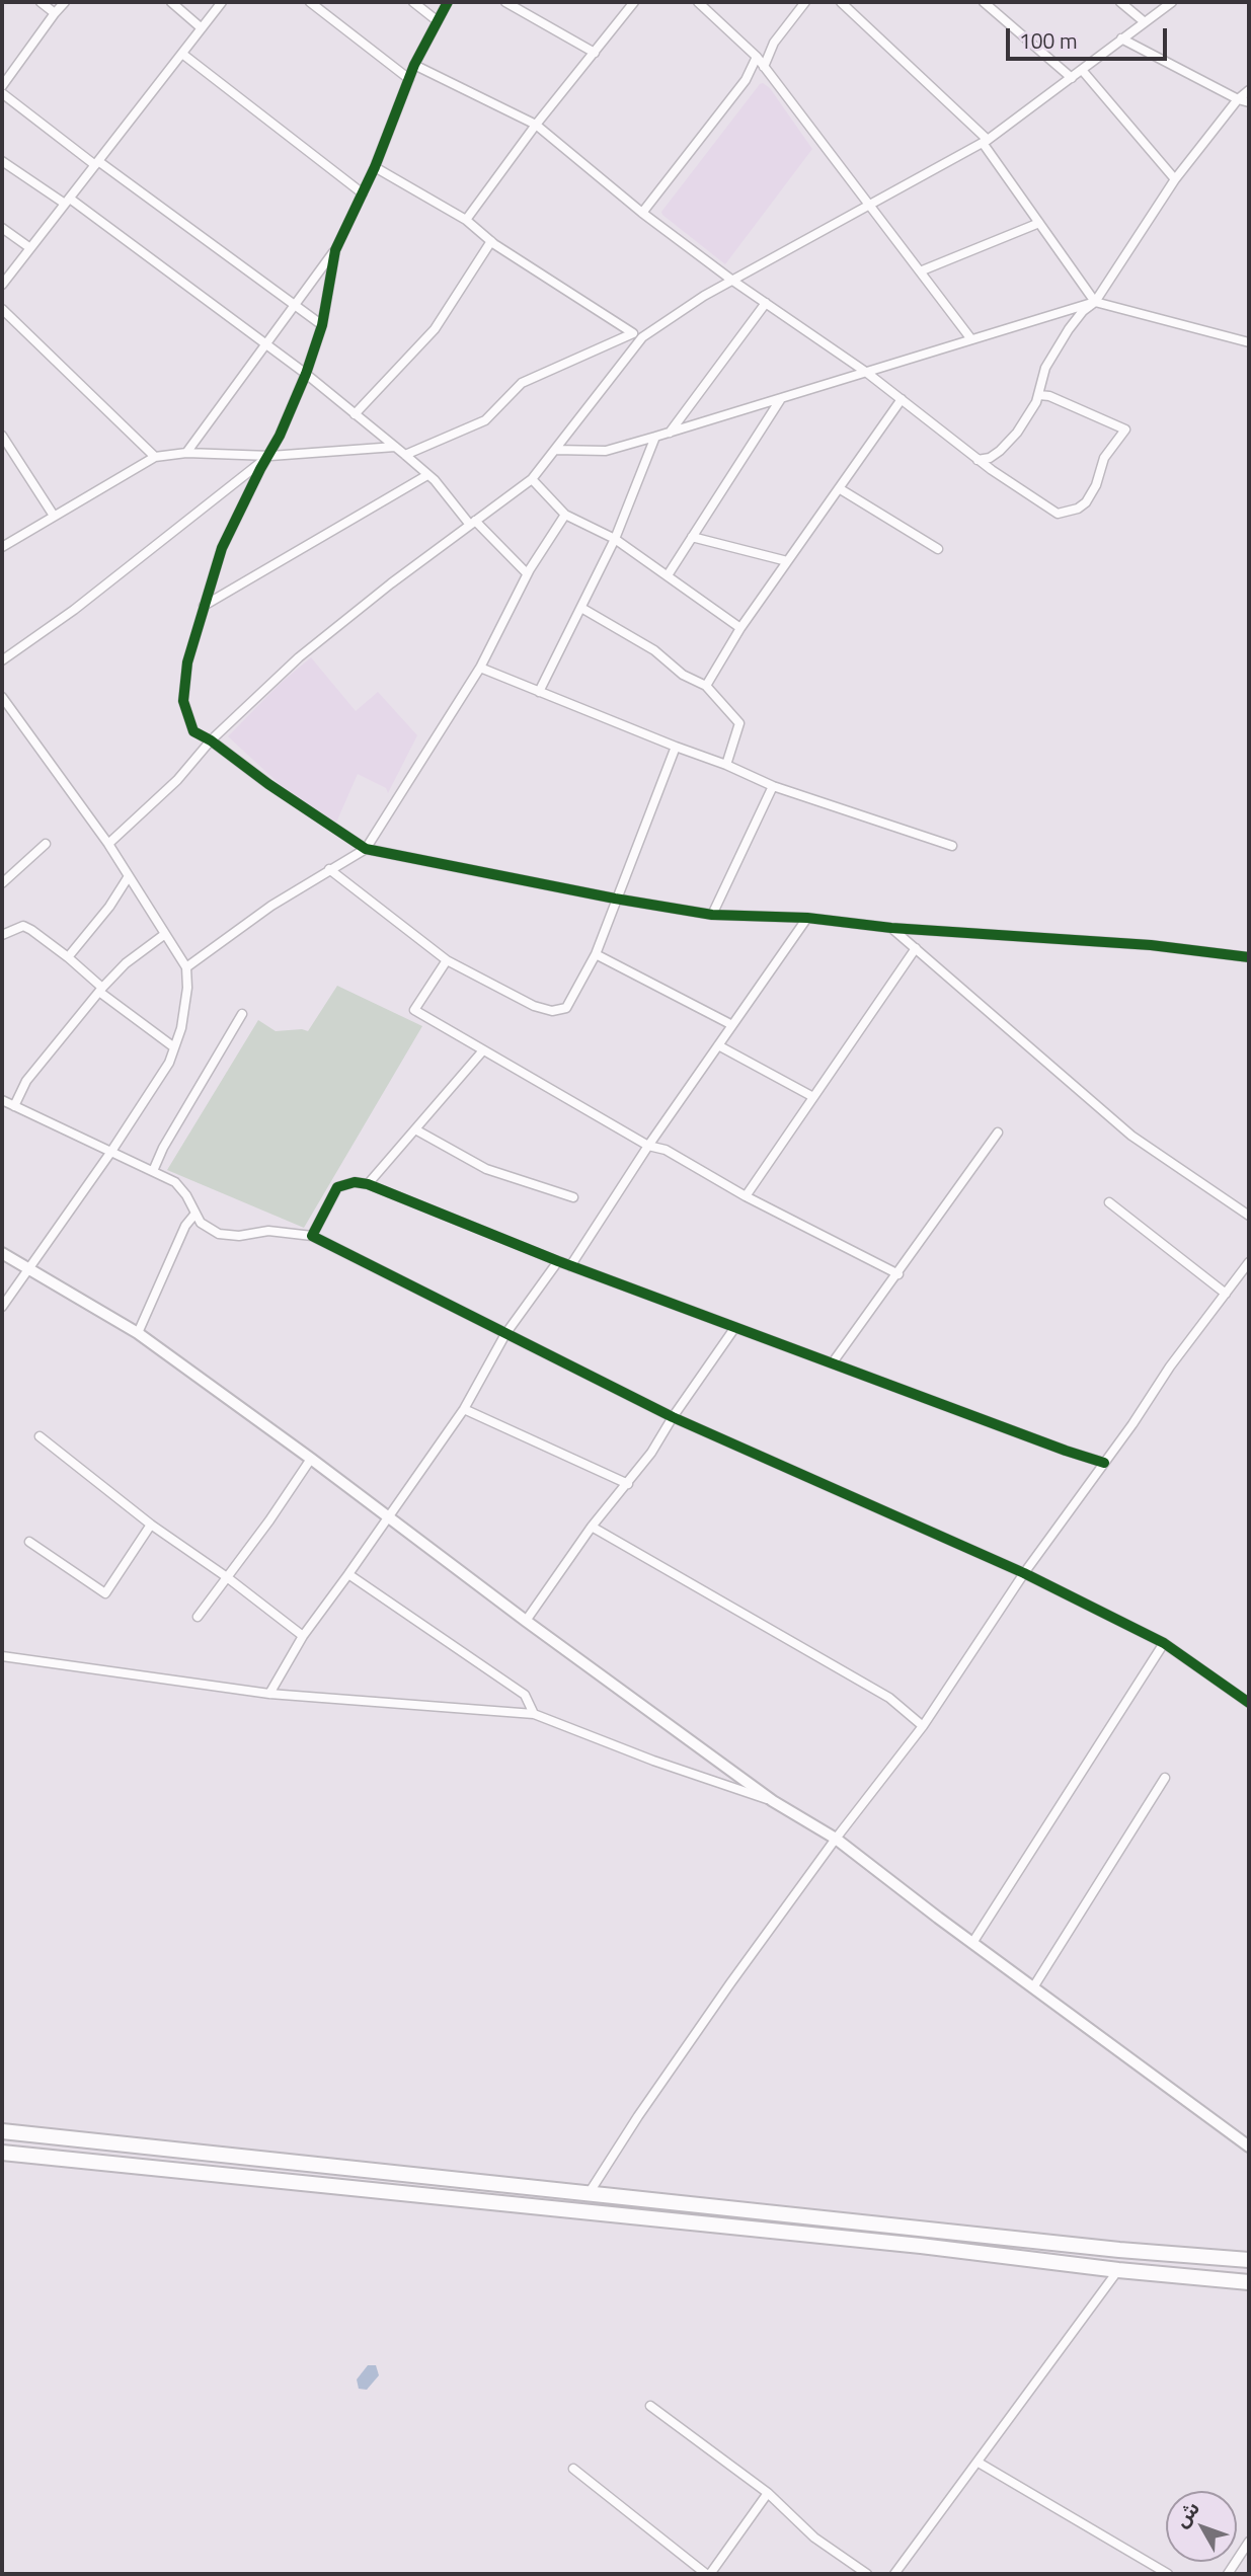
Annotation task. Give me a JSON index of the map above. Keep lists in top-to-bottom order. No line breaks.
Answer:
{"scale_bar":"100 m","north":"top left"}
